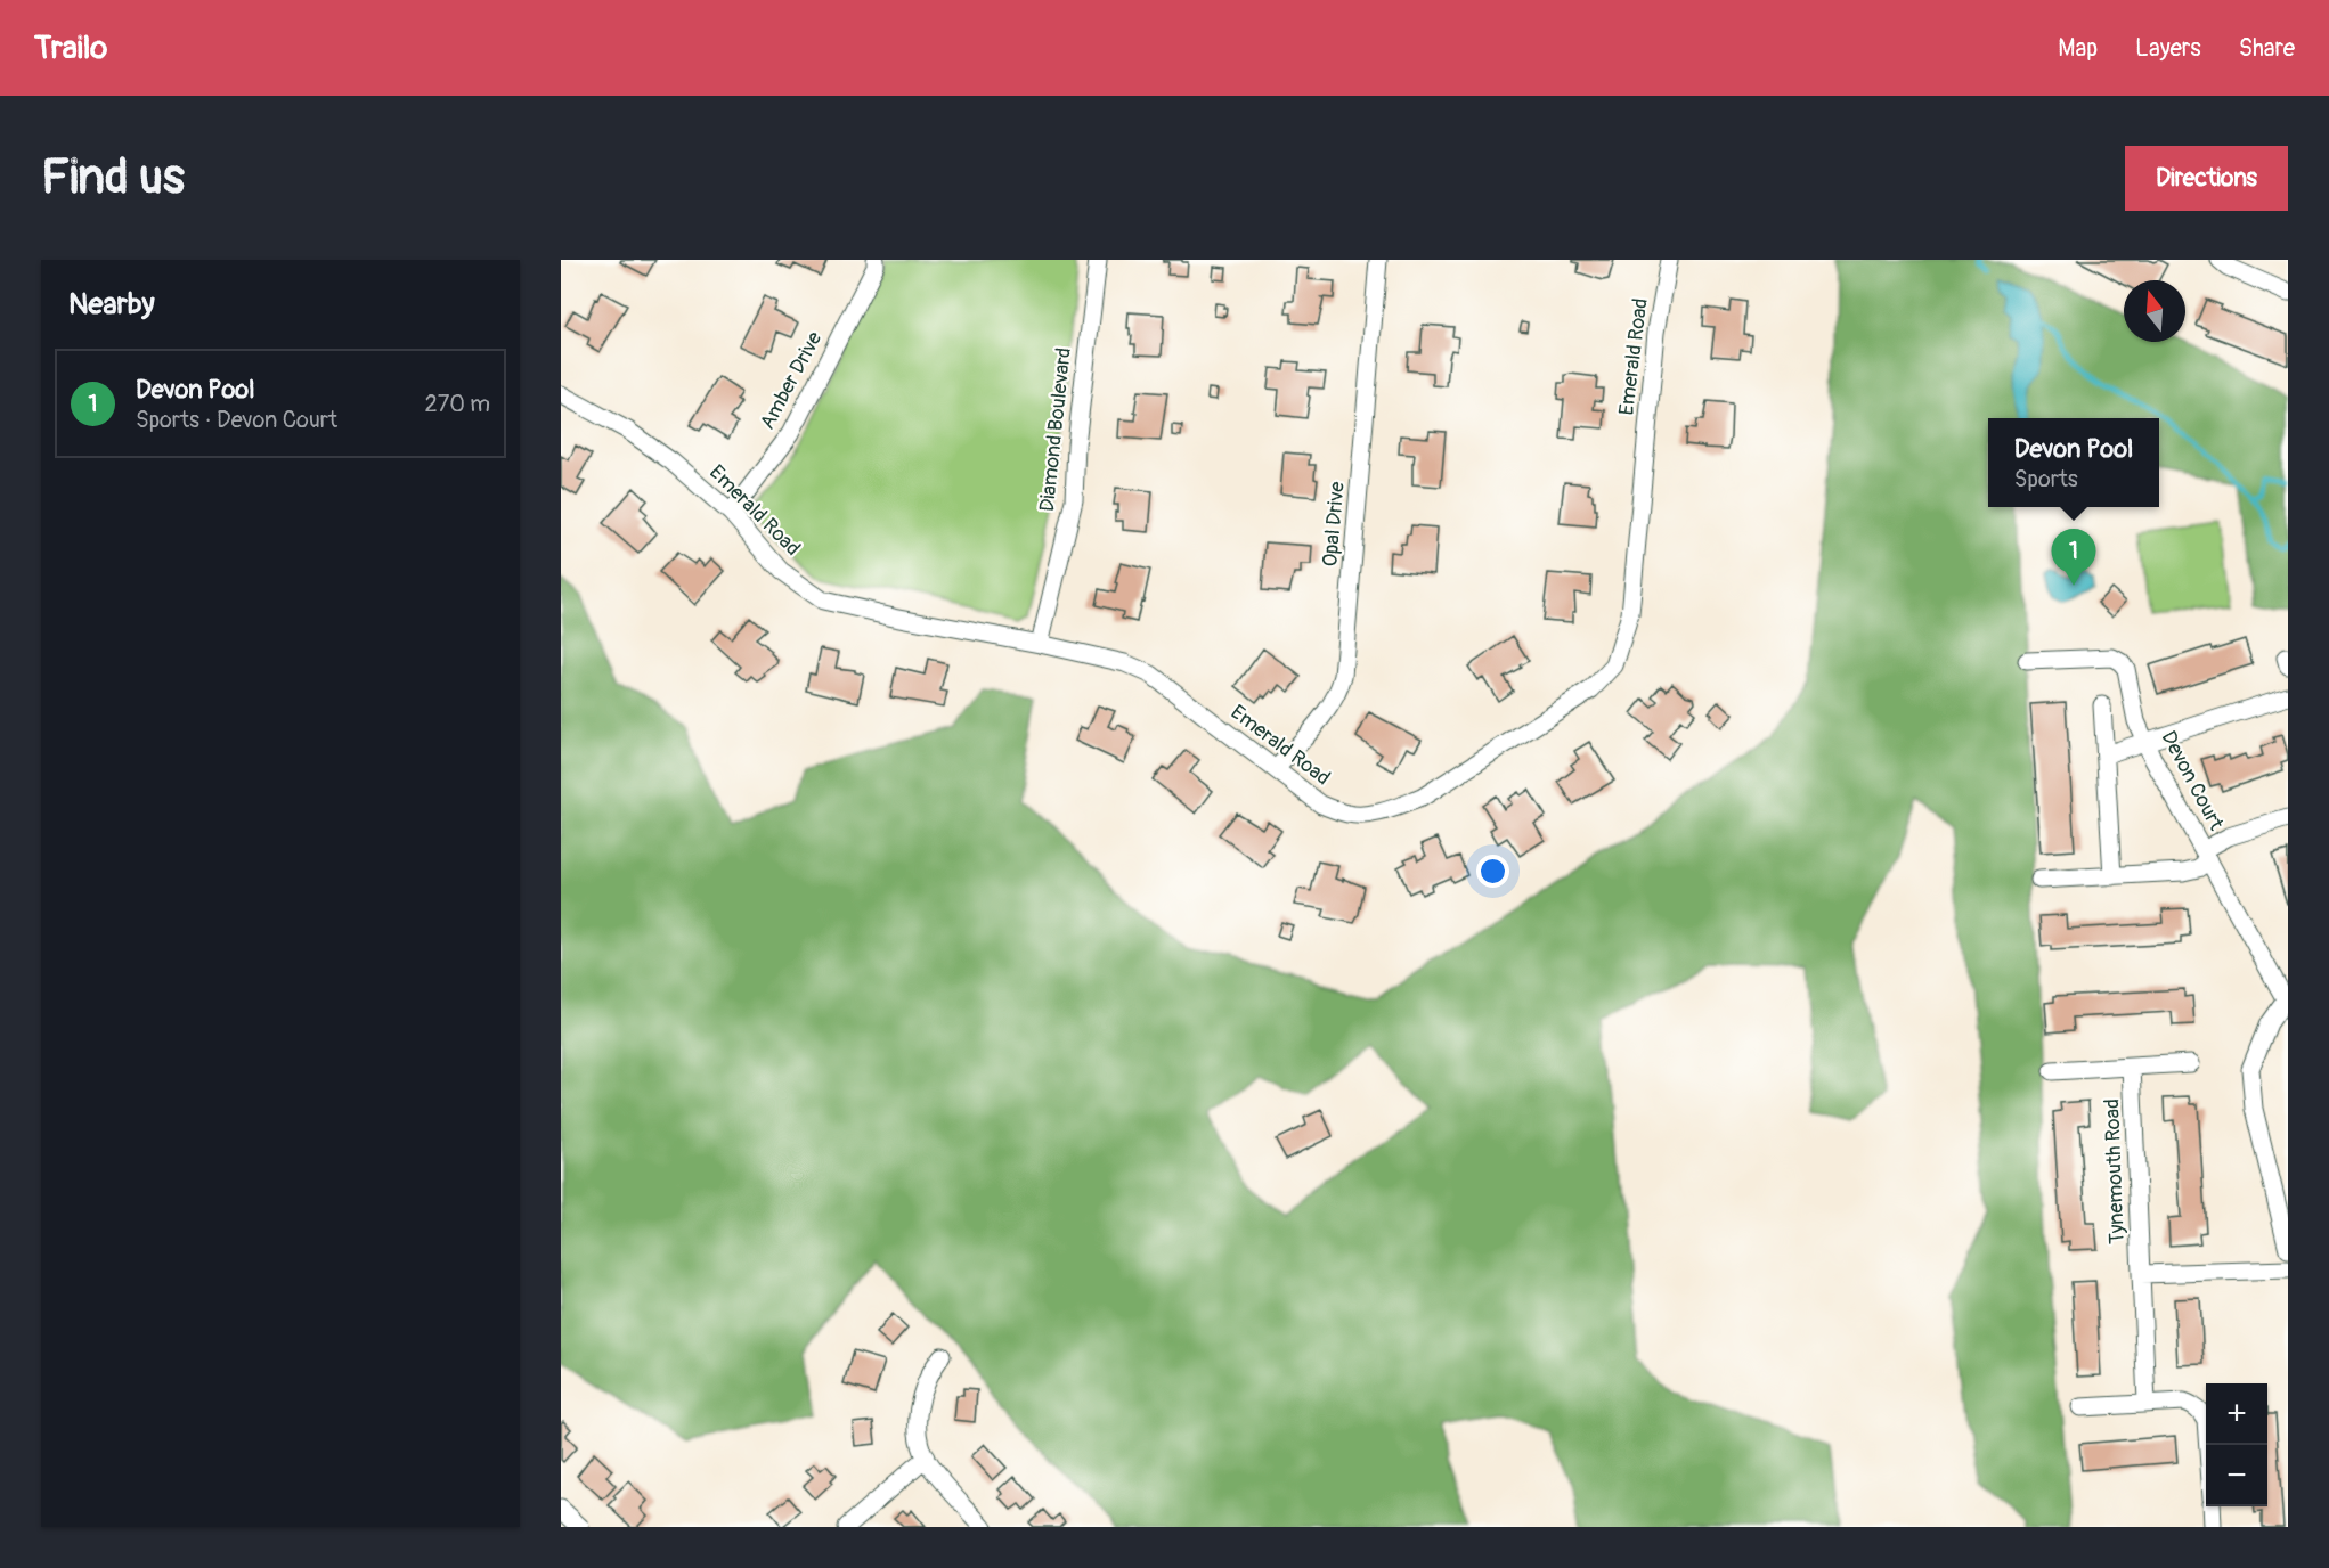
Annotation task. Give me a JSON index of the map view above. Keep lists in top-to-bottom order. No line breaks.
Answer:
{"streets":{"street":["Emerald Road","Amber Drive","Diamond Boulevard","Opal Drive","Devon Court","Tynemouth Road"]},"crossings":[["Emerald Road","Amber Drive"],["Emerald Road","Diamond Boulevard"],["Emerald Road","Opal Drive"]],"north":"top","page":{"header":"Trailo","nav":["Map","Layers","Share"],"buttons":"Directions","title":"Find us","heading":"Nearby","list":[{"mark":"1","name":"Devon Pool","note":"Sports · Devon Court","value":"270 m"}],"popup":["Devon Pool","Sports"],"pins":"1","map_buttons":["+","−"]}}
